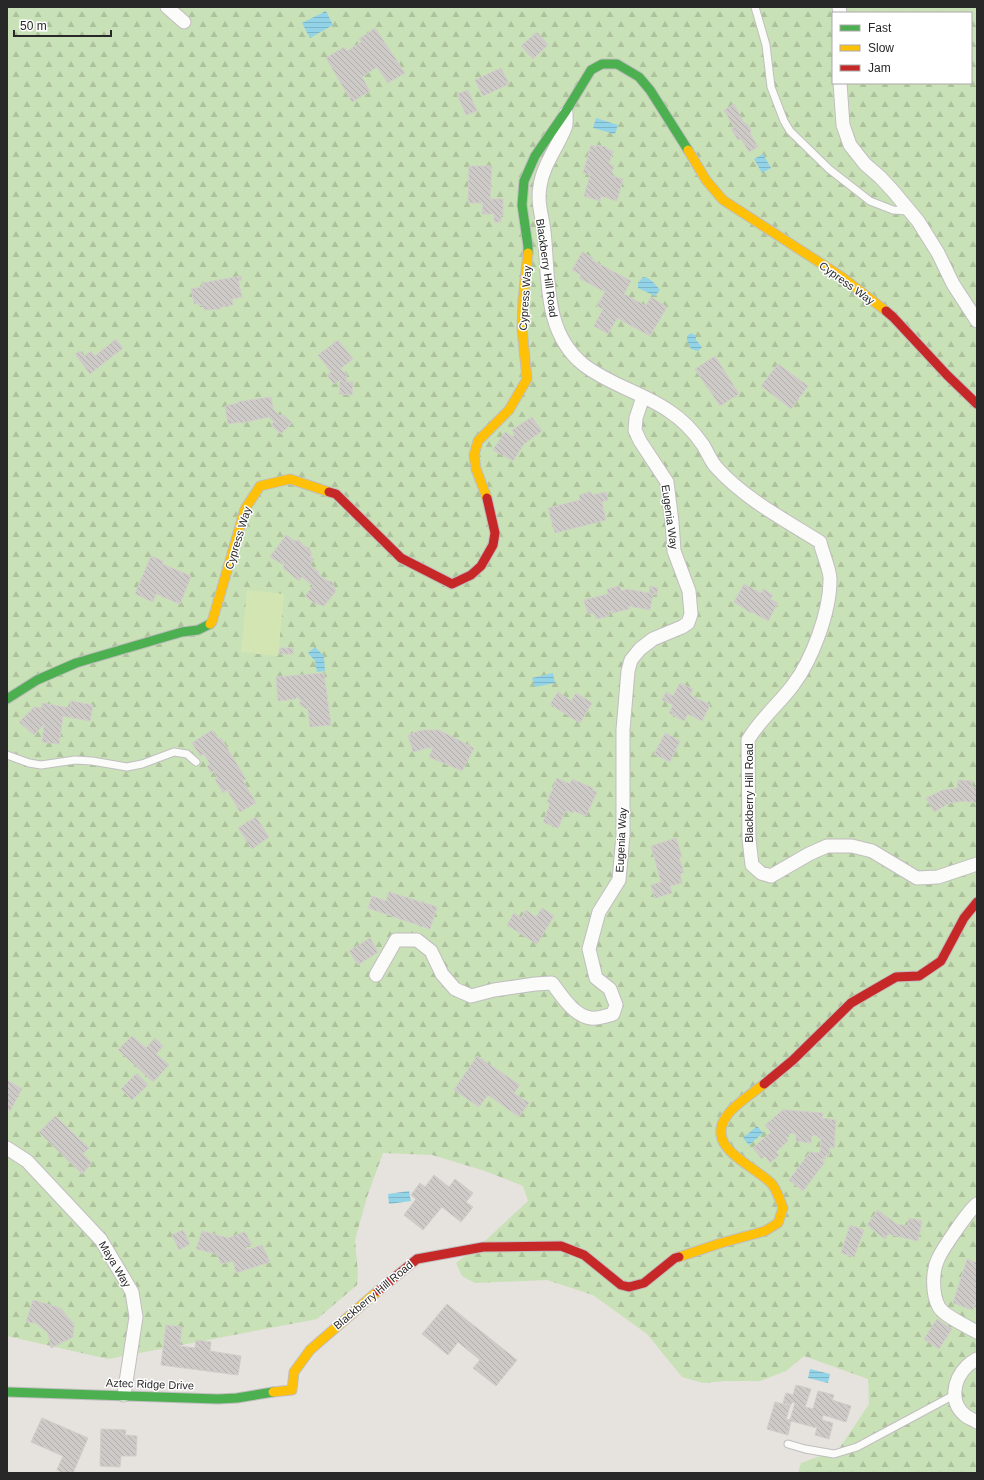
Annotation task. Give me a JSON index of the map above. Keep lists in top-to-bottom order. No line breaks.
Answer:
{"streets":{"street":["Blackberry Hill Road","Cypress Way","Eugenia Way","Maya Way","Aztec Ridge Drive"]},"crossings":[["Blackberry Hill Road","Cypress Way"],["Blackberry Hill Road","Eugenia Way"],["Blackberry Hill Road","Aztec Ridge Drive"],["Maya Way","Aztec Ridge Drive"]],"legend":["Fast","Slow","Jam"],"scale_bar":"50 m"}
